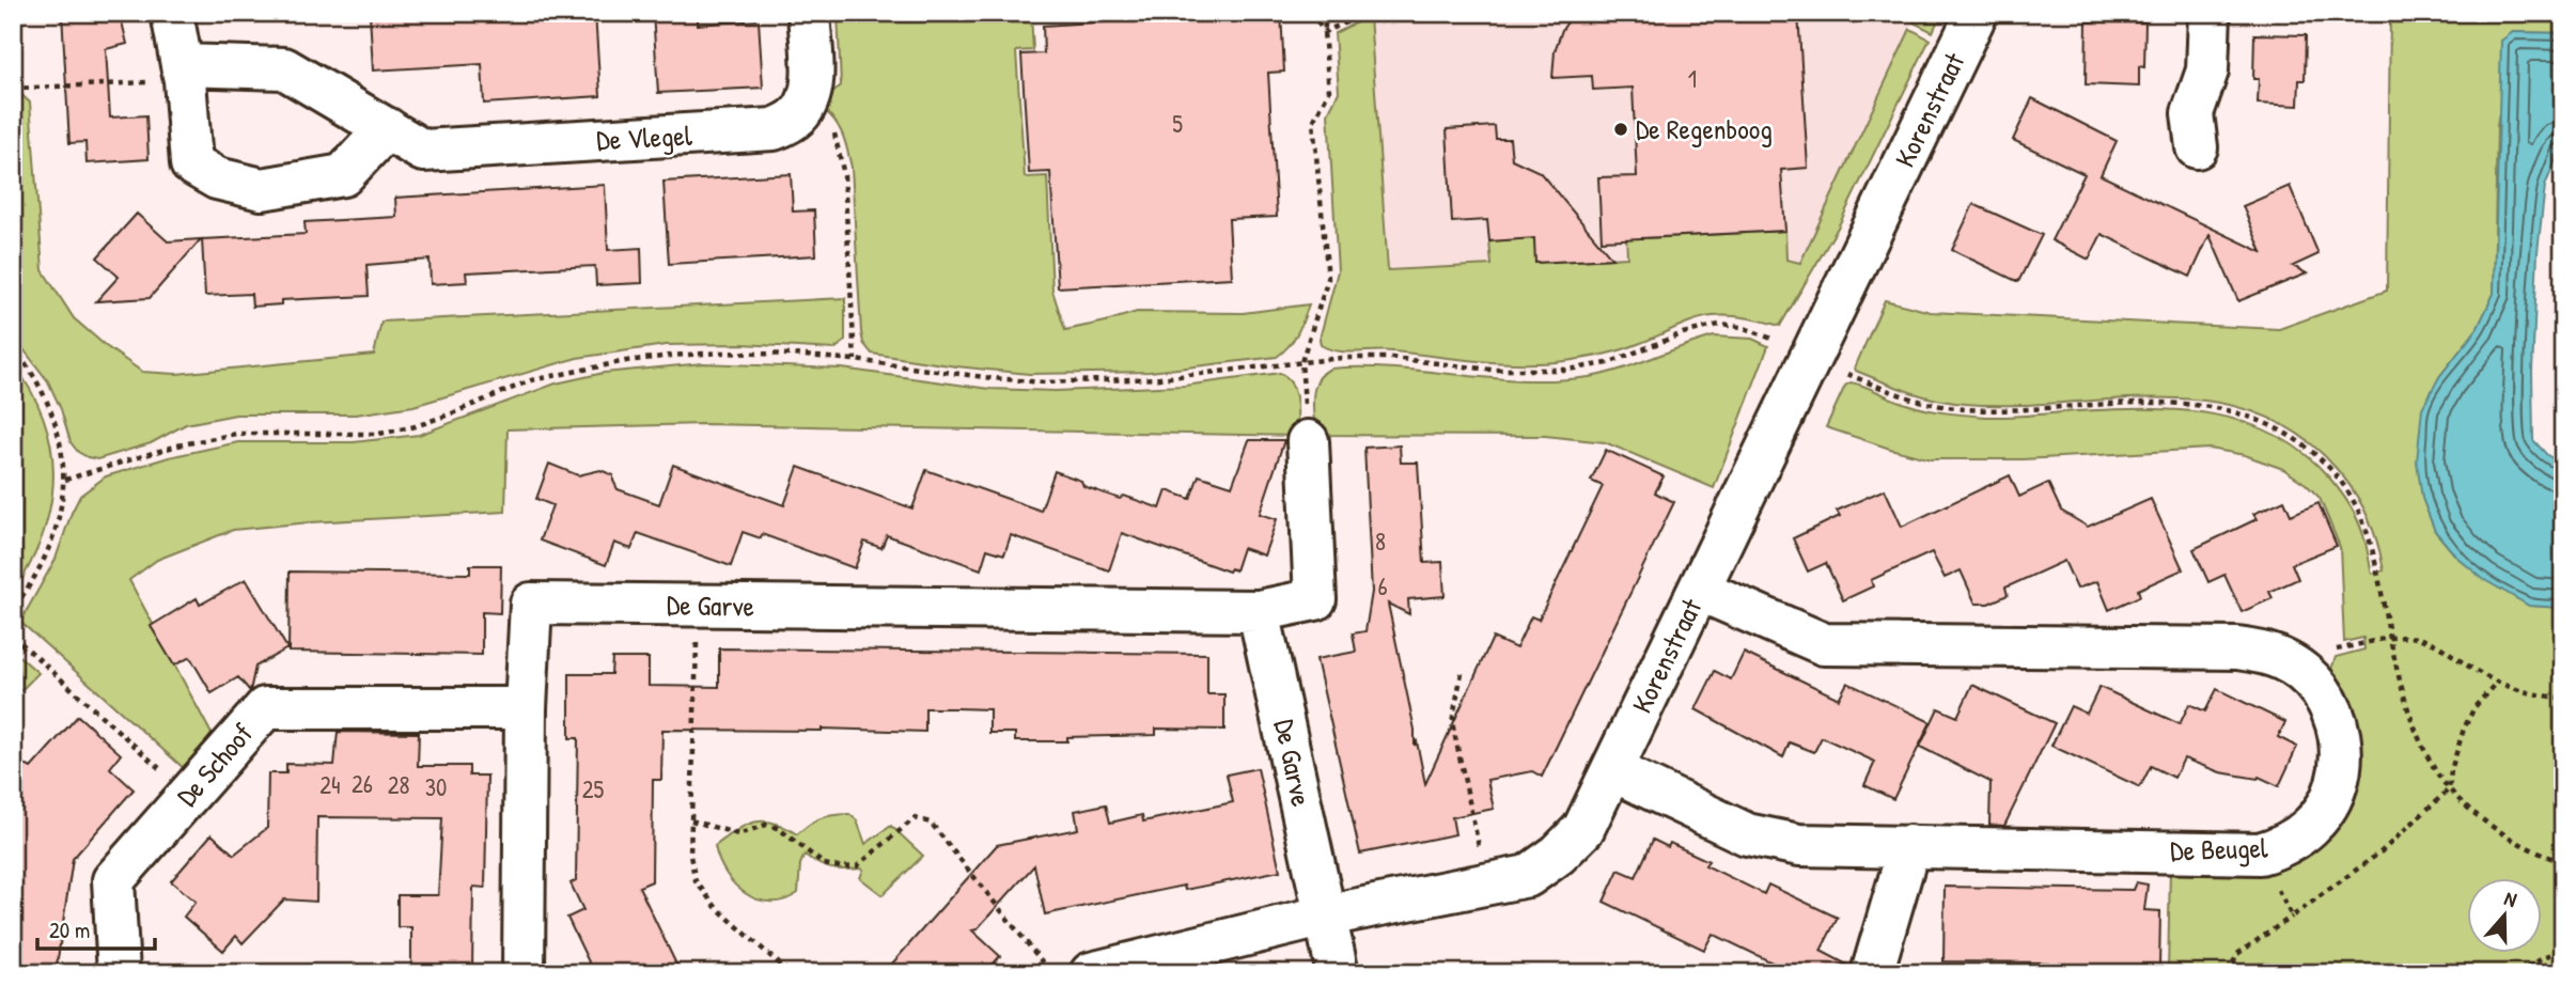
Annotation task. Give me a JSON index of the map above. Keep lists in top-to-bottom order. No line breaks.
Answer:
{"streets":{"street":["Korenstraat","De Vlegel","De Garve","De Schoof","De Beugel"]},"crossings":[["Korenstraat","De Garve"],["Korenstraat","De Beugel"],["De Garve","De Schoof"]],"places":["De Regenboog"],"house_numbers":["1","5","8","6","26","24","28","30","25"],"scale_bar":"20 m","north":"top"}
